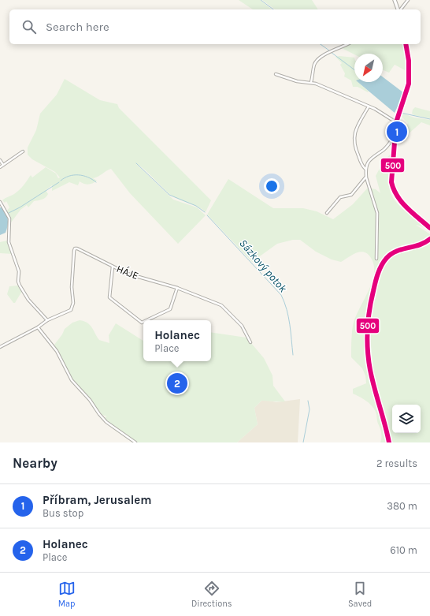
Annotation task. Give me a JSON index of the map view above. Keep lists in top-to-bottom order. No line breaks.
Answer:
{"streets":{"street":["HÁJE"]},"water":["Sázkový potok"],"lines":["transit line 500"],"north":"bottom left","page":{"search":"Search here","pins":["1","2"],"popup":["Holanec","Place"],"heading":["Nearby","2 results"],"list":[{"mark":"1","name":"Příbram, Jerusalem","note":"Bus stop","value":"380 m"},{"mark":"2","name":"Holanec","note":"Place","value":"610 m"}],"nav":["Map","Directions","Saved"]}}
